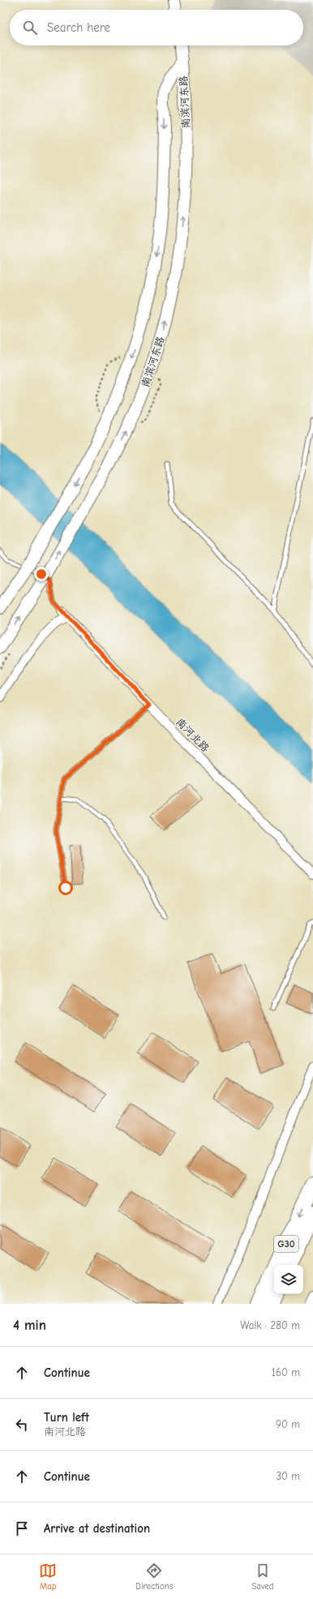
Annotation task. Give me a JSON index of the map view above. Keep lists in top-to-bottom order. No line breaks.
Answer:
{"streets":{"highway":["G30"],"main road":["南滨河东路"],"street":["南河北路"]},"page":{"search":"Search here","heading":["4 min","Walk · 280 m"],"list":[["Continue","160 m"],["Turn left","南河北路","90 m"],["Continue","30 m"],"Arrive at destination"],"nav":["Map","Directions","Saved"]}}
